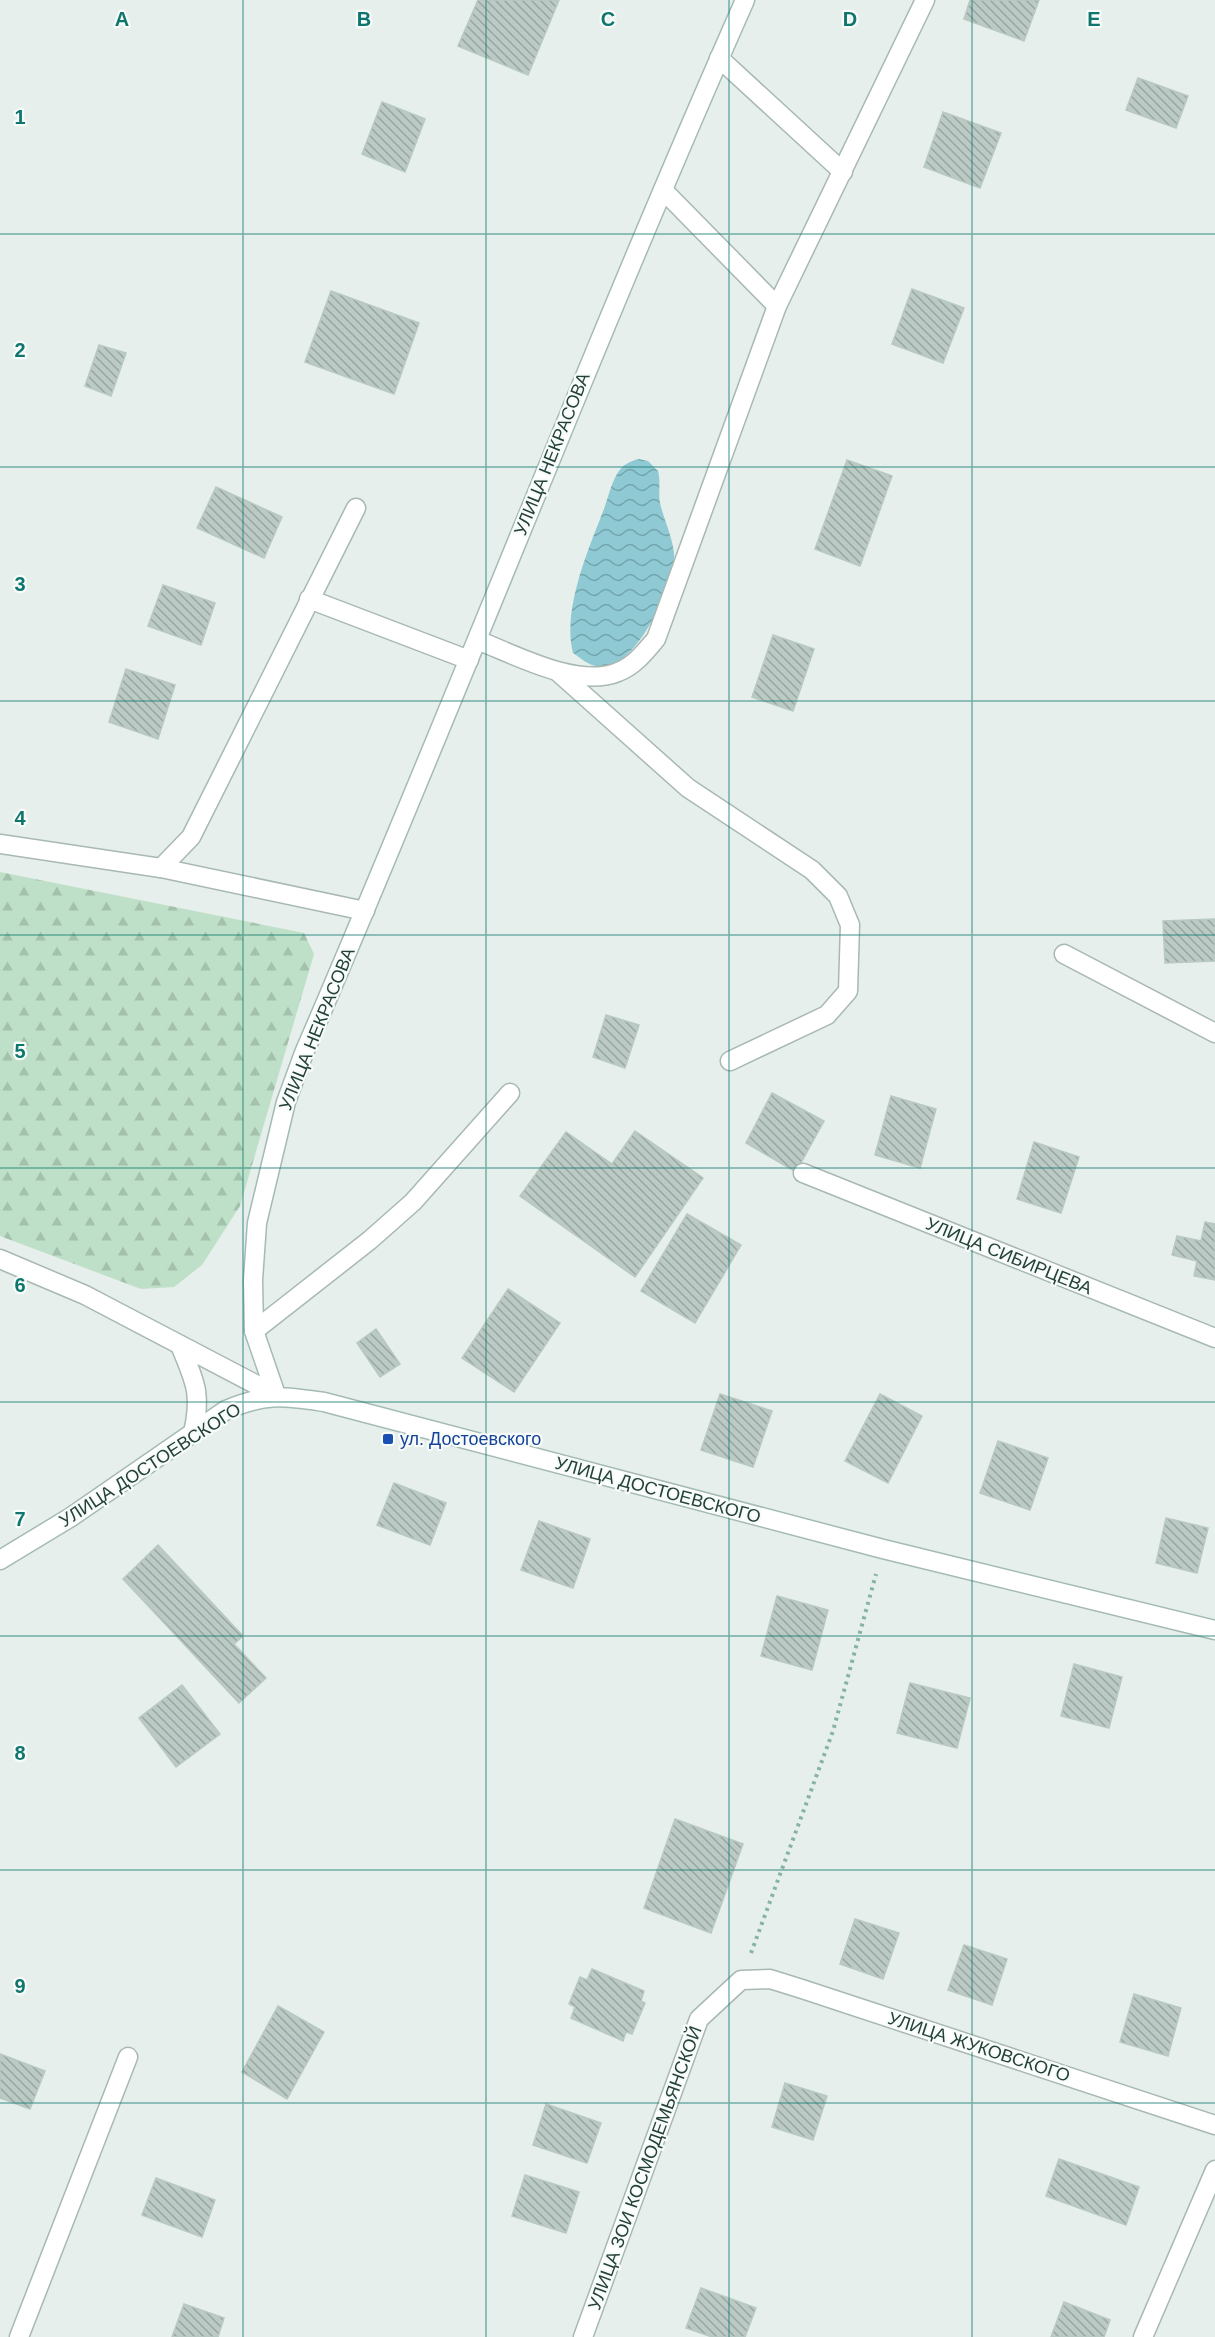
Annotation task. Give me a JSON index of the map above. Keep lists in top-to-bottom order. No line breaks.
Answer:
{"streets":{"main road":["УЛИЦА НЕКРАСОВА","УЛИЦА СИБИРЦЕВА","УЛИЦА ДОСТОЕВСКОГО","УЛИЦА ЖУКОВСКОГО","УЛИЦА ЗОИ КОСМОДЕМЬЯНСКОЙ"]},"crossings":[["УЛИЦА НЕКРАСОВА","УЛИЦА ДОСТОЕВСКОГО"],["УЛИЦА ЖУКОВСКОГО","УЛИЦА ЗОИ КОСМОДЕМЬЯНСКОЙ"]],"places":{"transit":["ул. Достоевского"]},"grid":{"columns":["A","B","C","D","E"],"rows":["1","2","3","4","5","6","7","8","9"]}}
